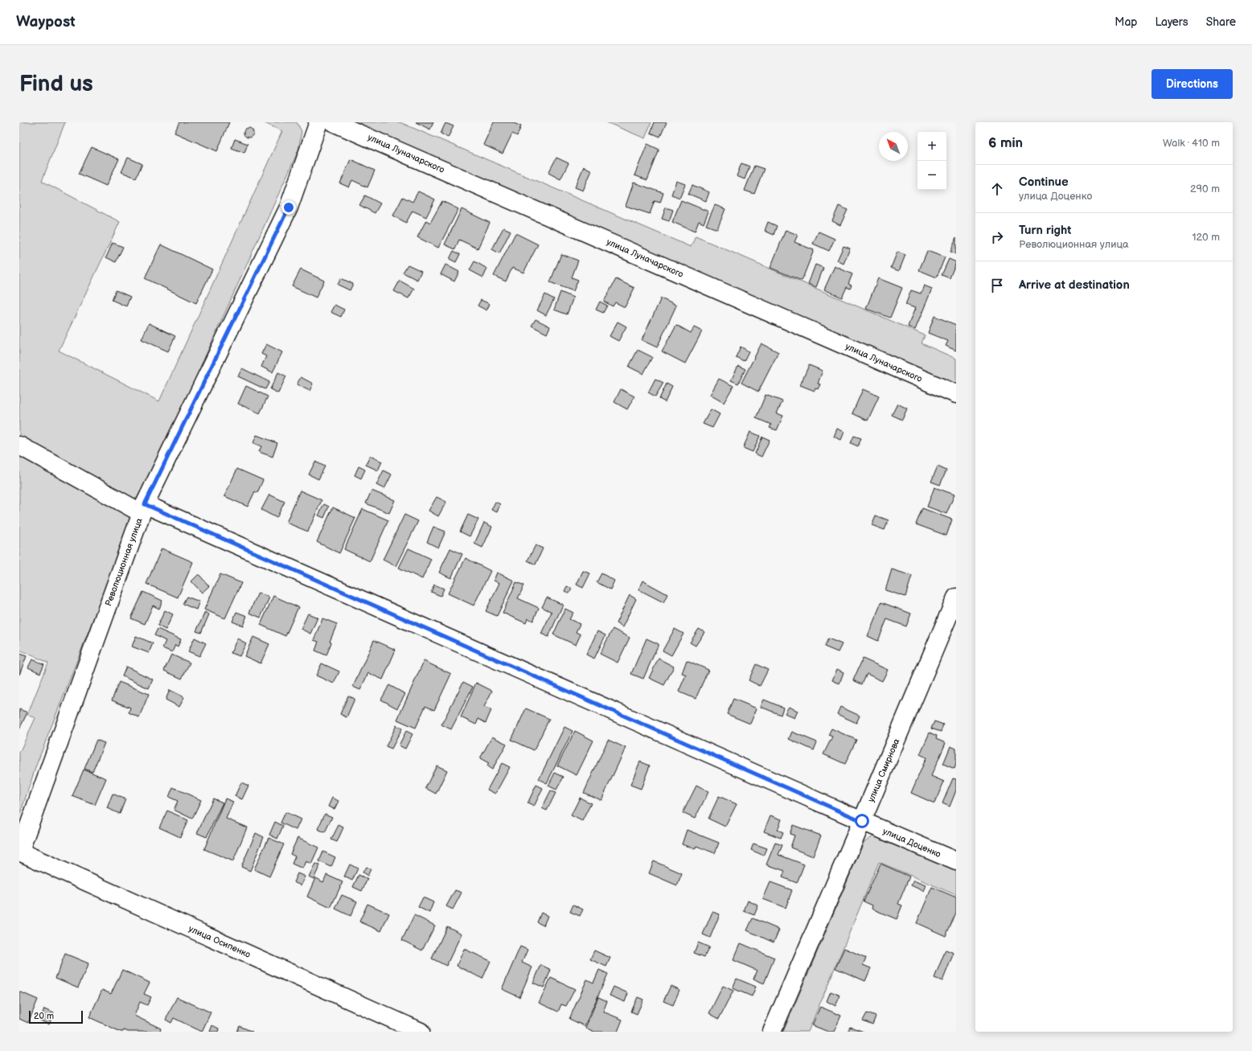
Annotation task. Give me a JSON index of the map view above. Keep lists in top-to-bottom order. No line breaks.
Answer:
{"streets":{"street":["улица Луначарского","Революционная улица","улица Смирнова","улица Доценко","улица Осипенко"]},"crossings":[["Революционная улица","улица Доценко"],["Революционная улица","улица Осипенко"],["улица Смирнова","улица Доценко"]],"scale_bar":"20 m","north":"top left","page":{"header":"Waypost","nav":["Map","Layers","Share"],"buttons":"Directions","title":"Find us","heading":["6 min","Walk · 410 m"],"map_buttons":["+","−"],"list":[["Continue","улица Доценко","290 m"],["Turn right","Революционная улица","120 m"],"Arrive at destination"],"scale":"20 m"}}
